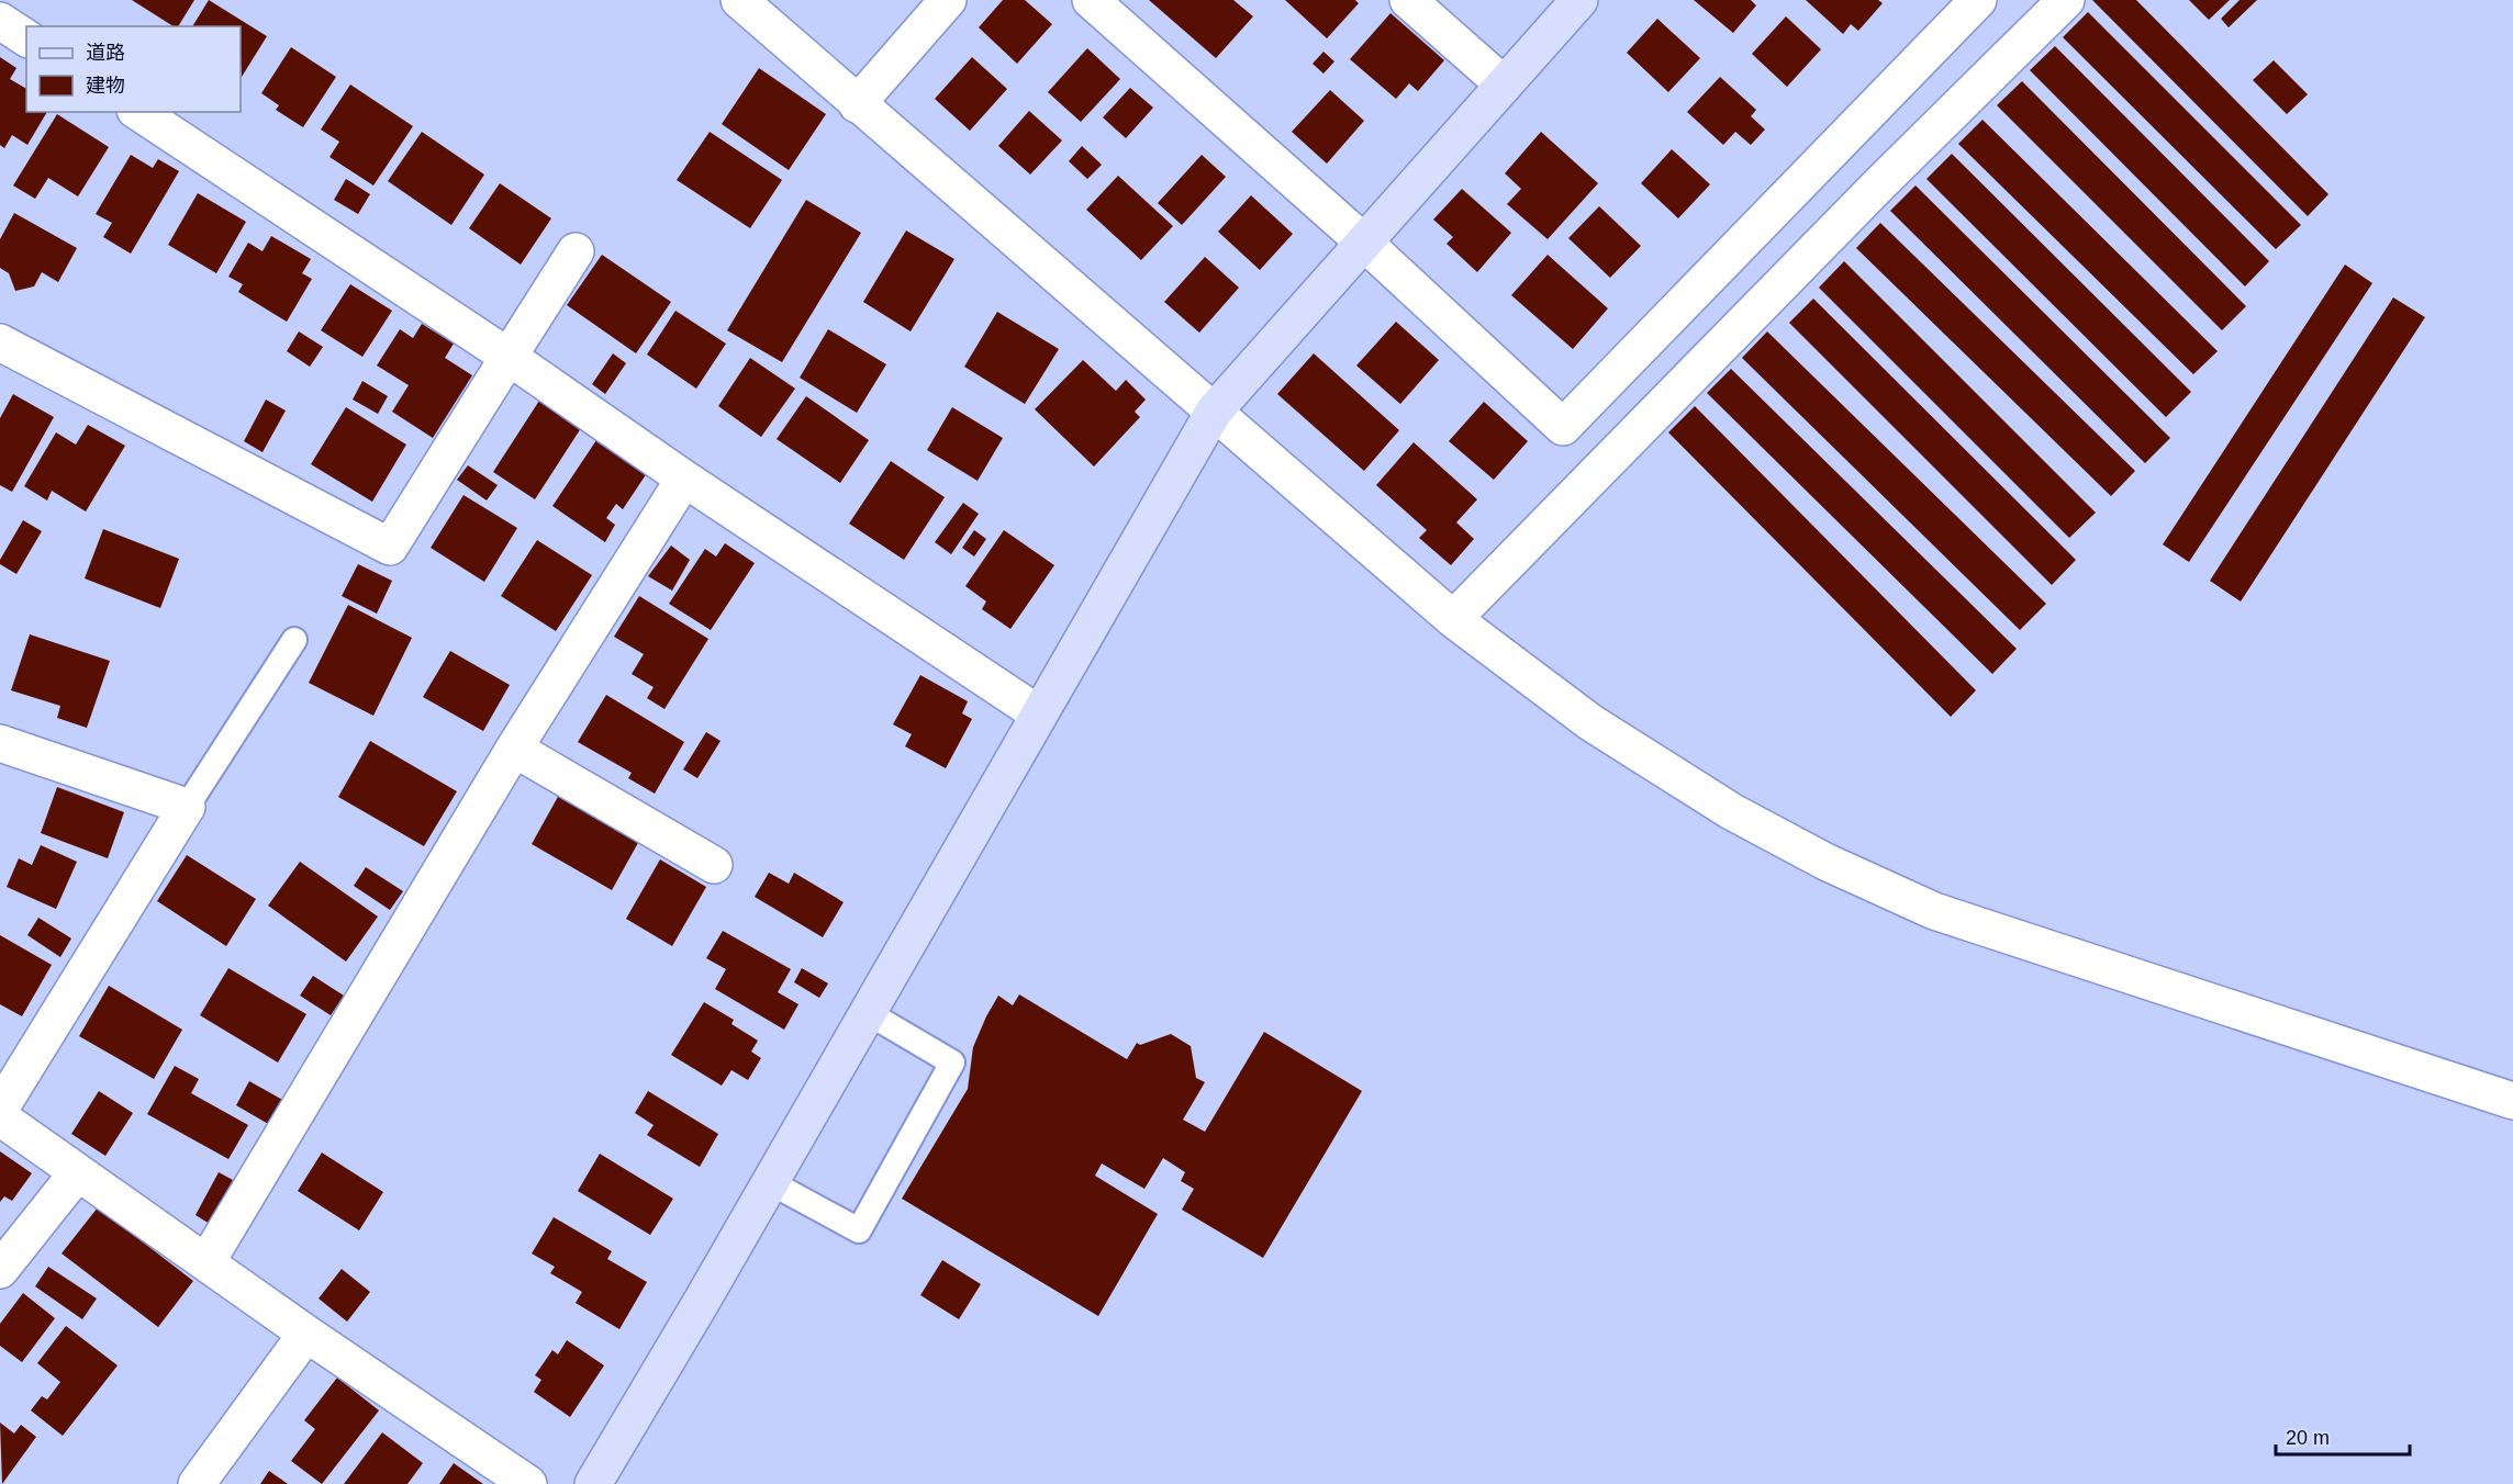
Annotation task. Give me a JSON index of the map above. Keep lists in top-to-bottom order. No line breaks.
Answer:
{"legend":["道路","建物"],"scale_bar":"20 m"}
